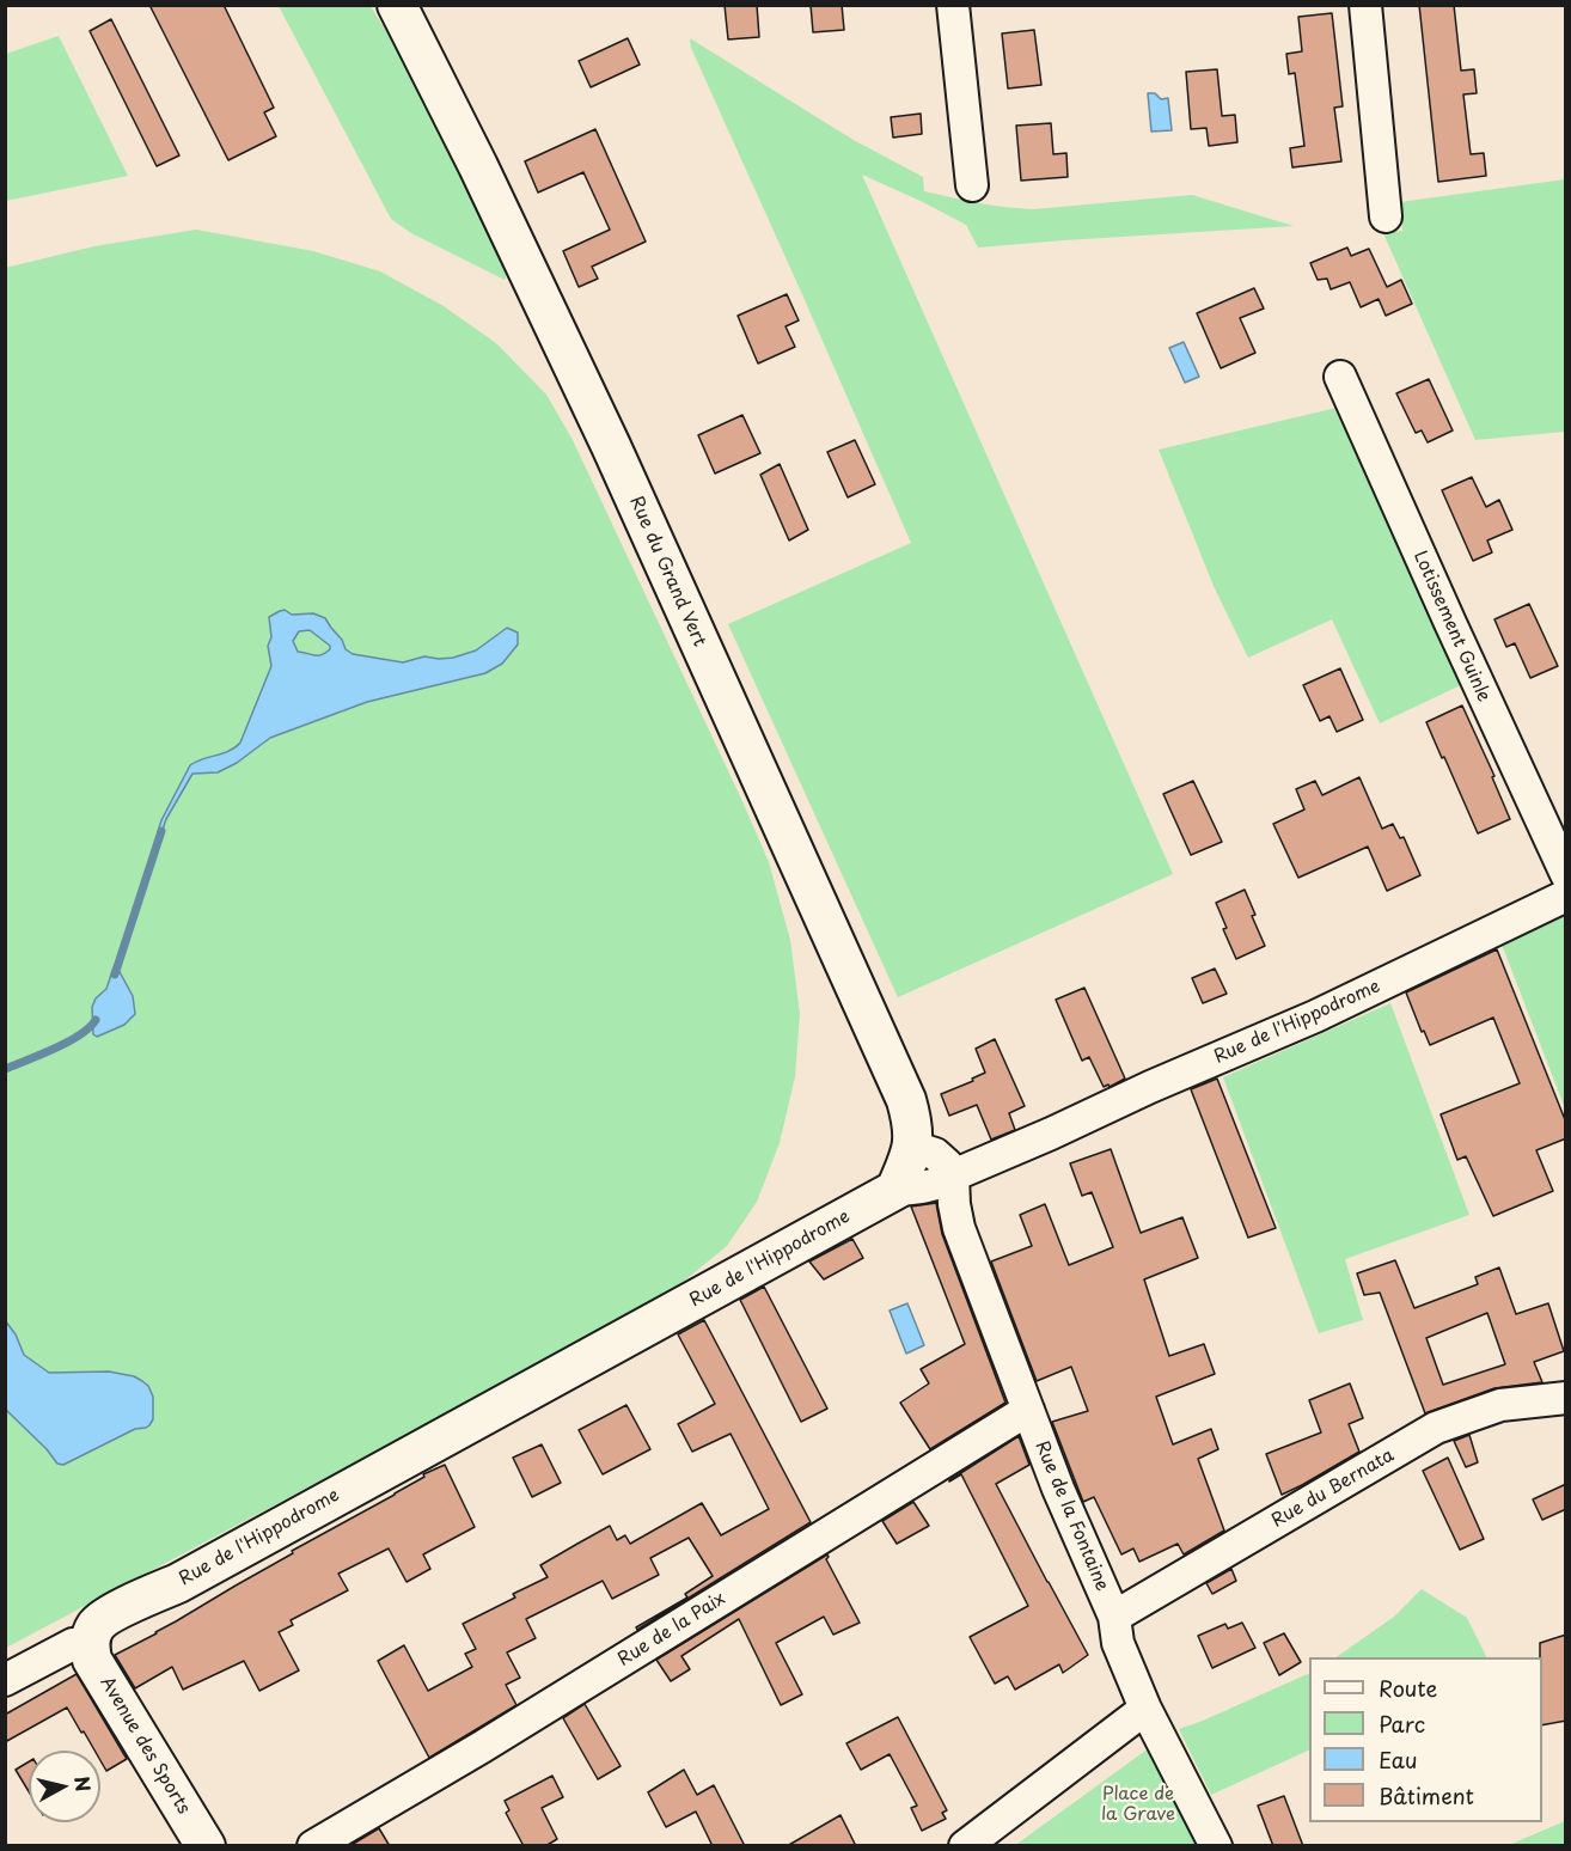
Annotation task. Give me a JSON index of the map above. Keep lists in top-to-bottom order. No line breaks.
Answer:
{"streets":{"main road":["Rue du Grand Vert","Rue de l'Hippodrome","Avenue des Sports"],"street":["Lotissement Guinle","Rue du Bernata","Rue de la Fontaine","Rue de la Paix"]},"crossings":[["Rue du Grand Vert","Rue de l'Hippodrome"],["Rue de l'Hippodrome","Rue de la Fontaine"],["Rue de l'Hippodrome","Avenue des Sports"],["Rue du Bernata","Rue de la Fontaine"],["Rue de la Fontaine","Rue de la Paix"]],"parks":["Place de la Grave"],"legend":["Route","Parc","Eau","Bâtiment"],"north":"right"}
